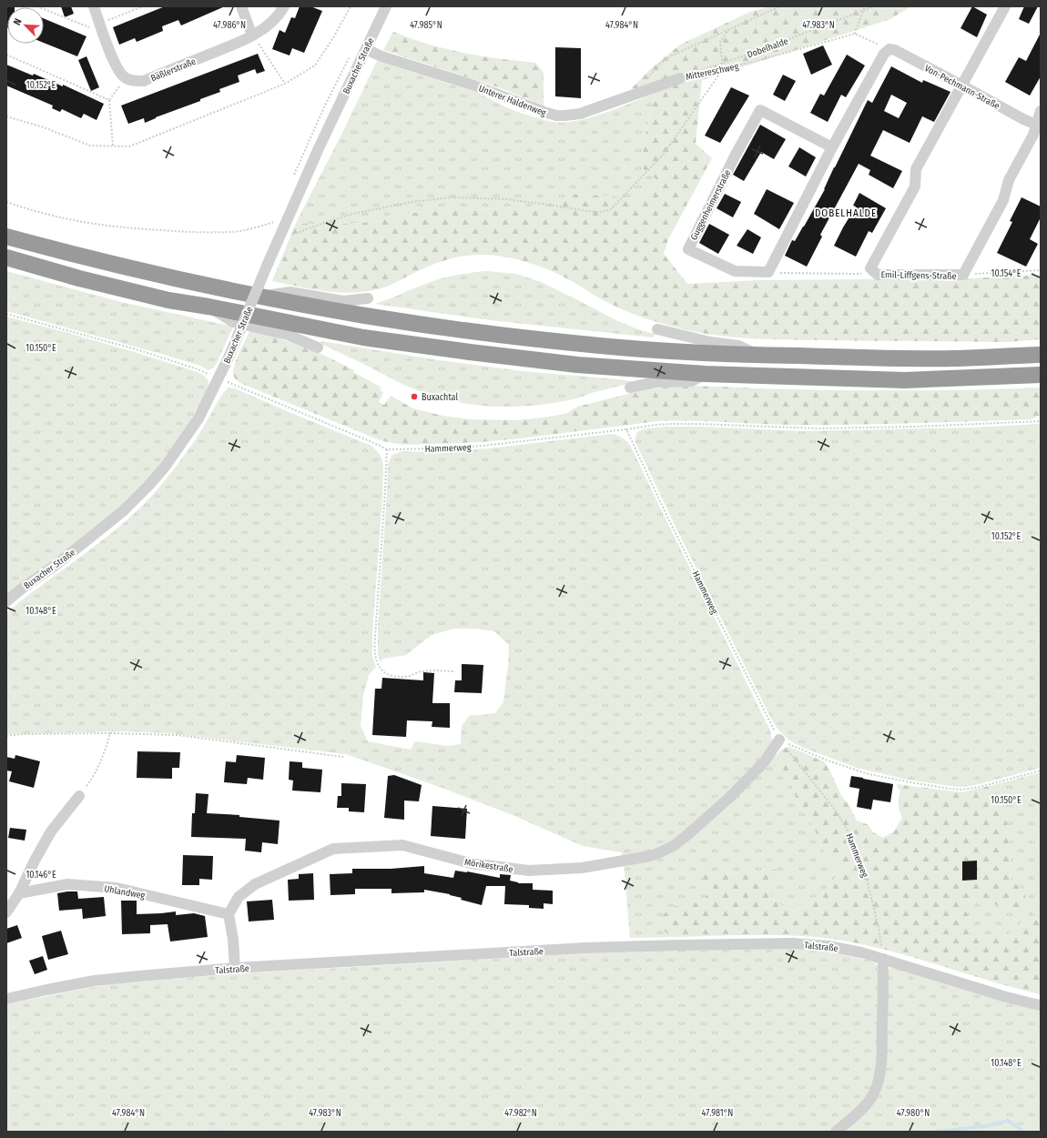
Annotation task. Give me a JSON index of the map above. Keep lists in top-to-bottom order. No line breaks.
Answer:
{"streets":{"street":["Buxacher Straße","Bäßlerstraße","Von-Pechmann-Straße","Unterer Haldenweg","Guggenheimerstraße","Emil-Liffgens-Straße","Mörikestraße","Uhlandweg","Talstraße"],"path":["Dobelhalde","Mittereschweg","Hammerweg"]},"crossings":[["Dobelhalde","Mittereschweg"],["Dobelhalde","Unterer Haldenweg"],["Buxacher Straße","Unterer Haldenweg"],["Buxacher Straße","Hammerweg"],["Mittereschweg","Unterer Haldenweg"],["Von-Pechmann-Straße","Emil-Liffgens-Straße"],["Hammerweg","Mörikestraße"],["Hammerweg","Talstraße"],["Mörikestraße","Uhlandweg"]],"districts":["DOBELHALDE"],"places":["Buxachtal"],"north":"top left","coordinates":["47.984°N","47.983°N","47.986°N","47.985°N","10.152°E","10.154°E","10.150°E","10.148°E","10.146°E","47.982°N","47.981°N","47.980°N"]}
